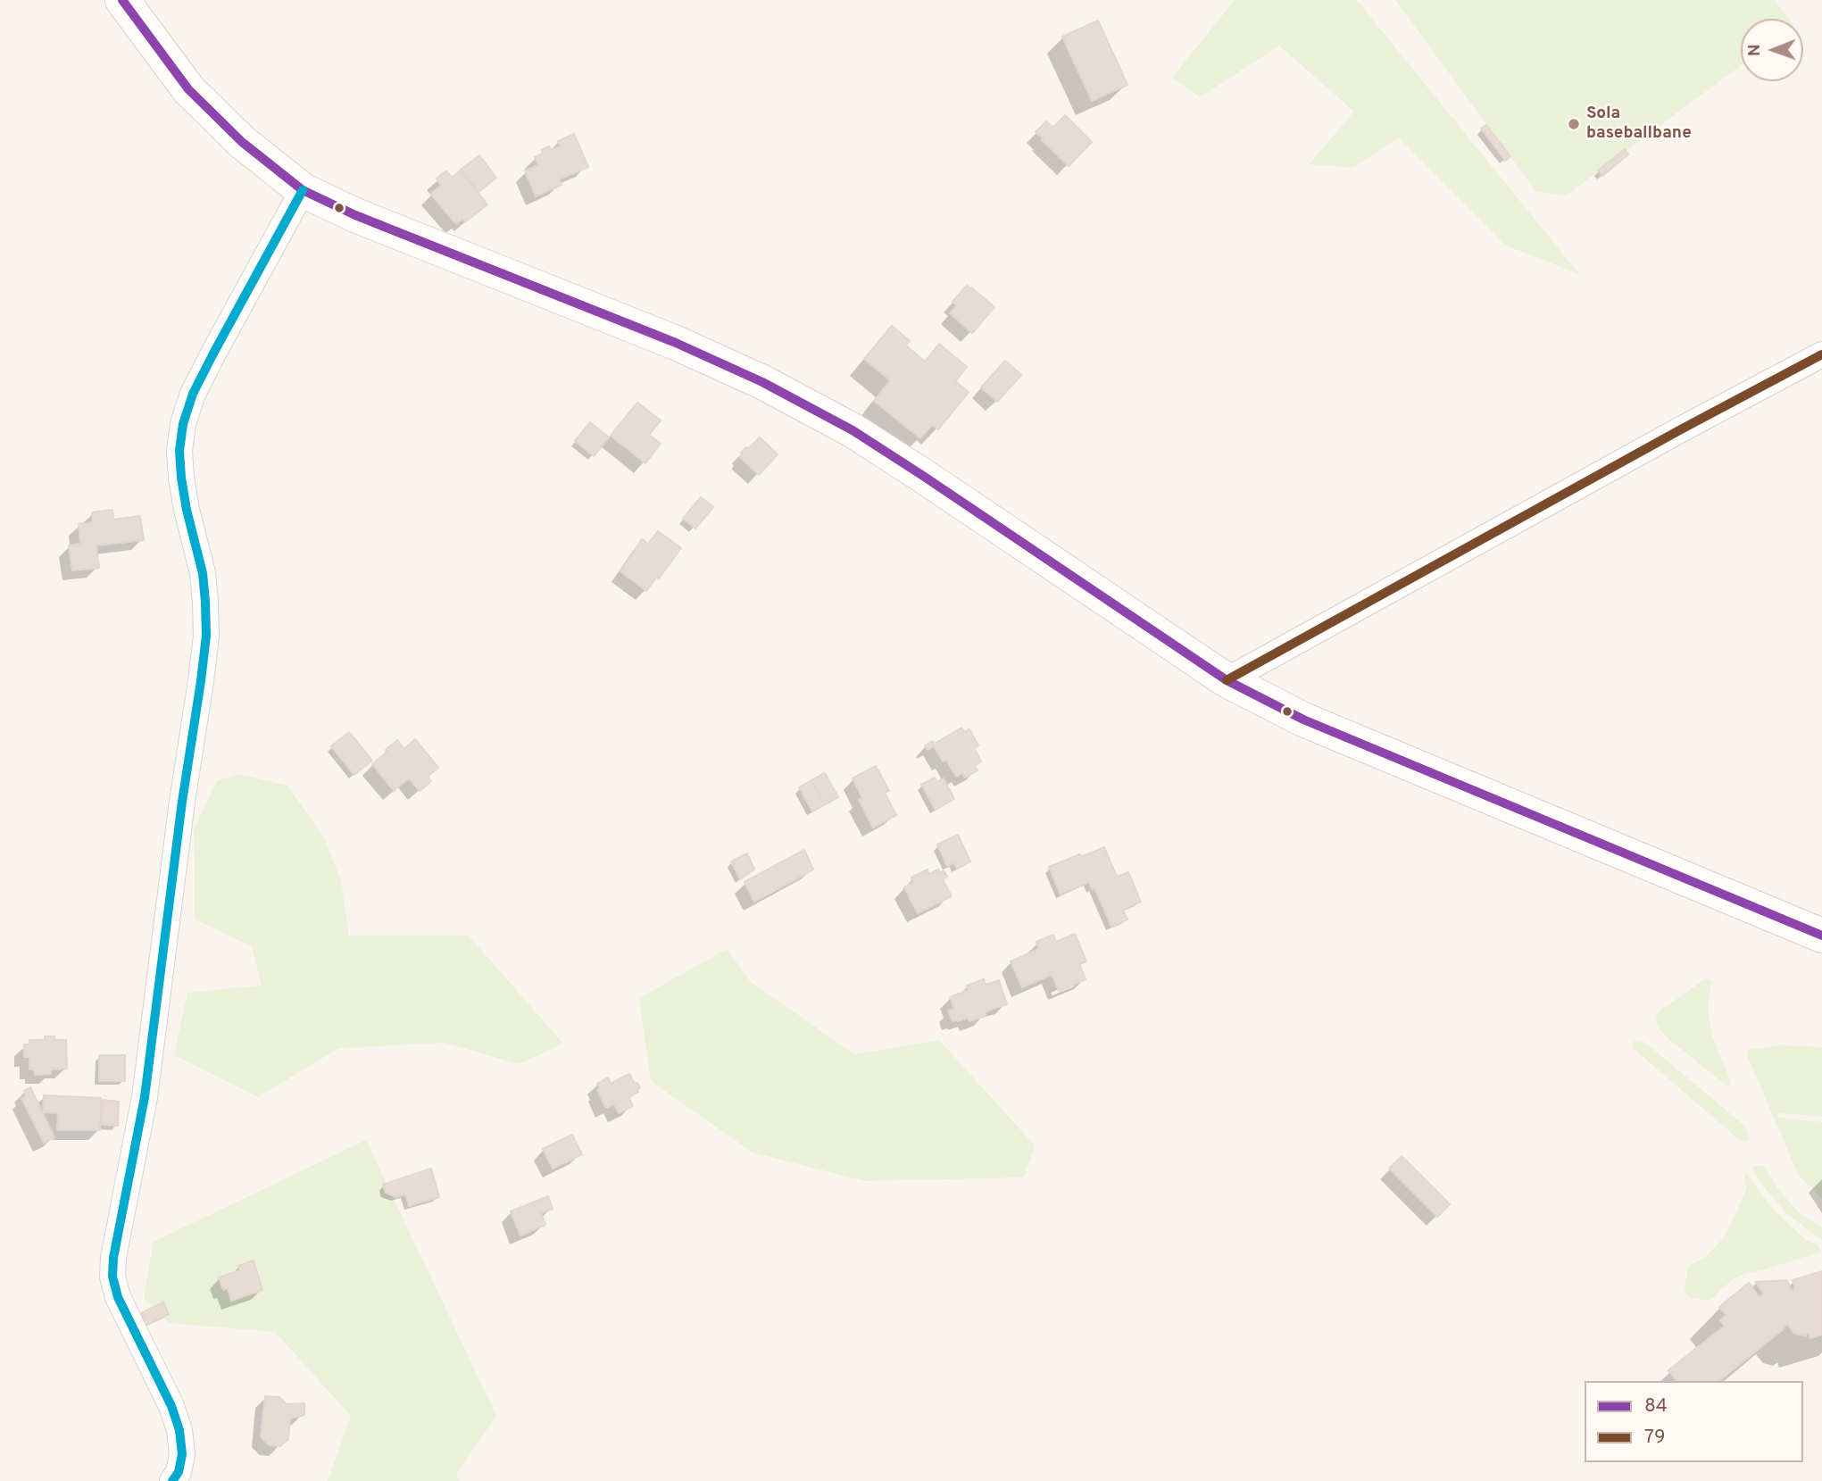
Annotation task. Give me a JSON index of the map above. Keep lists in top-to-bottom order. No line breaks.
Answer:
{"places":["Sola baseballbane"],"lines":["transit line 84","transit line 79"],"legend":["84","79"],"north":"left"}
